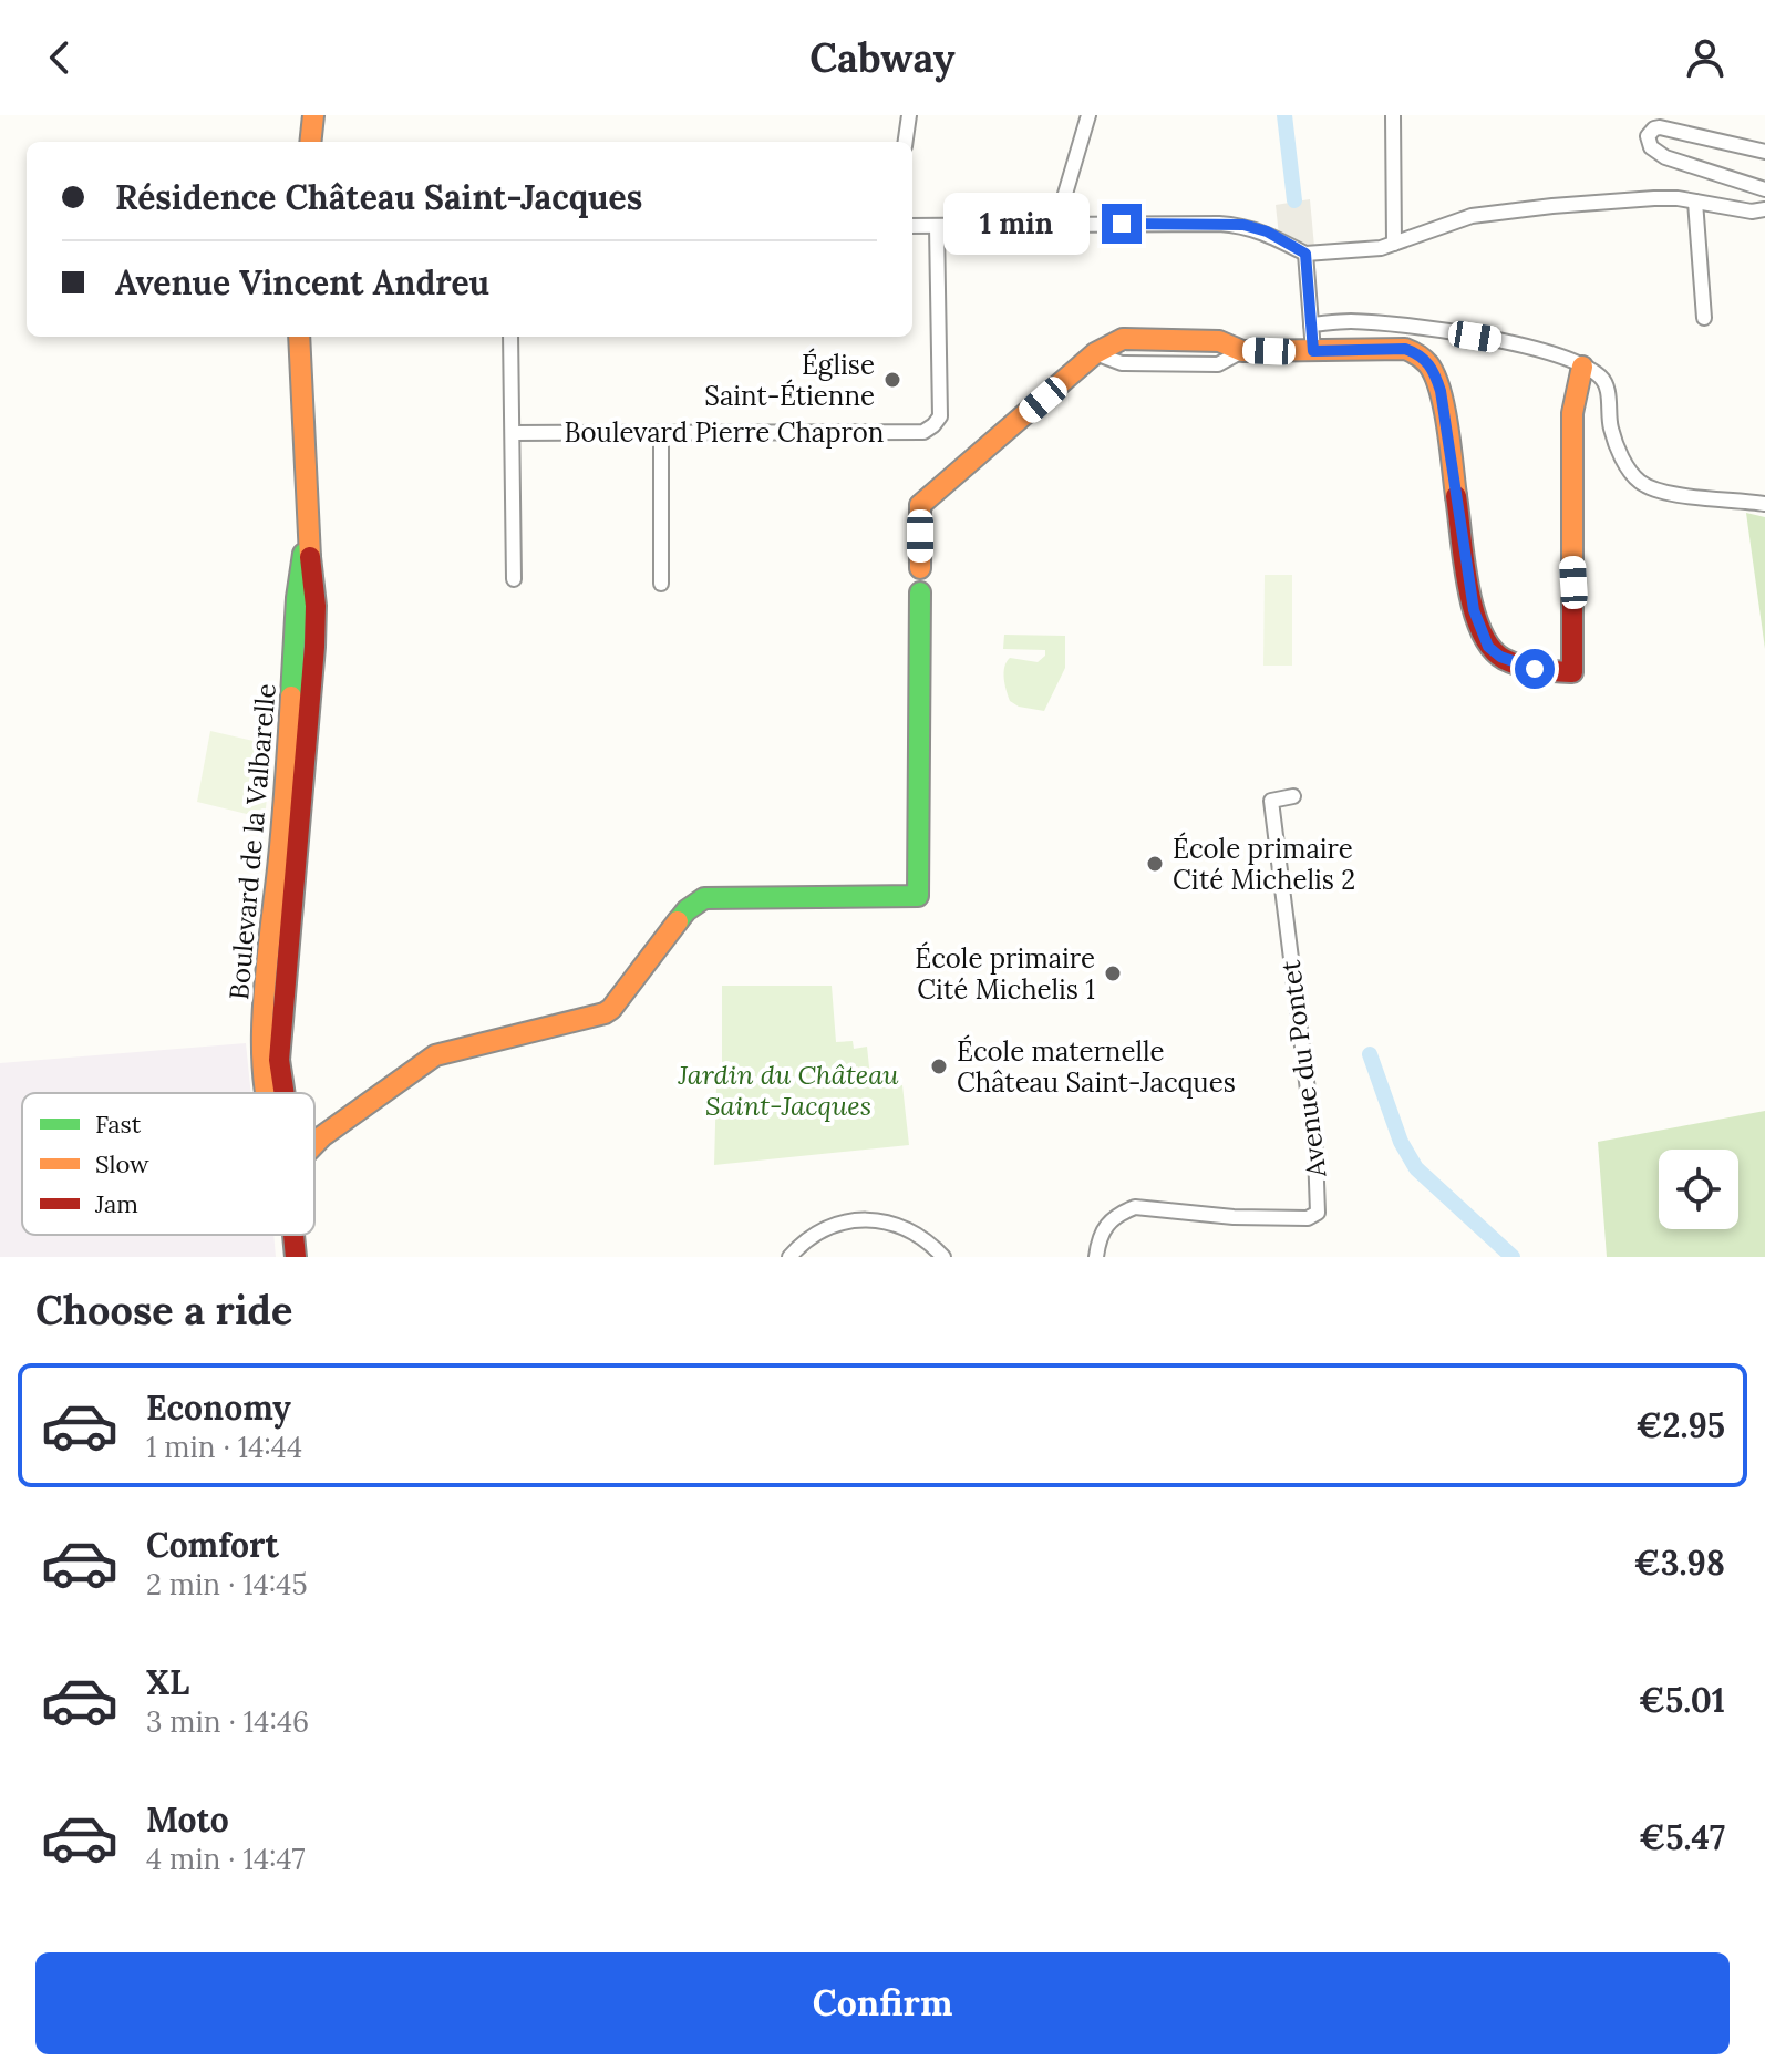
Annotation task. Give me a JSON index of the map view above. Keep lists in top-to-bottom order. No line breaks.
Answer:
{"streets":{"street":["Boulevard Pierre Chapron","Boulevard de la Valbarelle","Avenue du Pontet"]},"parks":["Jardin du Château Saint-Jacques"],"places":["Église Saint-Étienne","École primaire Cité Michelis 2","École primaire Cité Michelis 1","École maternelle Château Saint-Jacques"],"legend":["Fast","Slow","Jam"],"page":{"header":"Cabway","banner":["Résidence Château Saint-Jacques","Avenue Vincent Andreu"],"bubble":"1 min","heading":"Choose a ride","list":[{"name":"Economy","note":"1 min · 14:44","value":"€2.95"},{"name":"Comfort","note":"2 min · 14:45","value":"€3.98"},{"name":"XL","note":"3 min · 14:46","value":"€5.01"},{"name":"Moto","note":"4 min · 14:47","value":"€5.47"}],"buttons":"Confirm"}}
